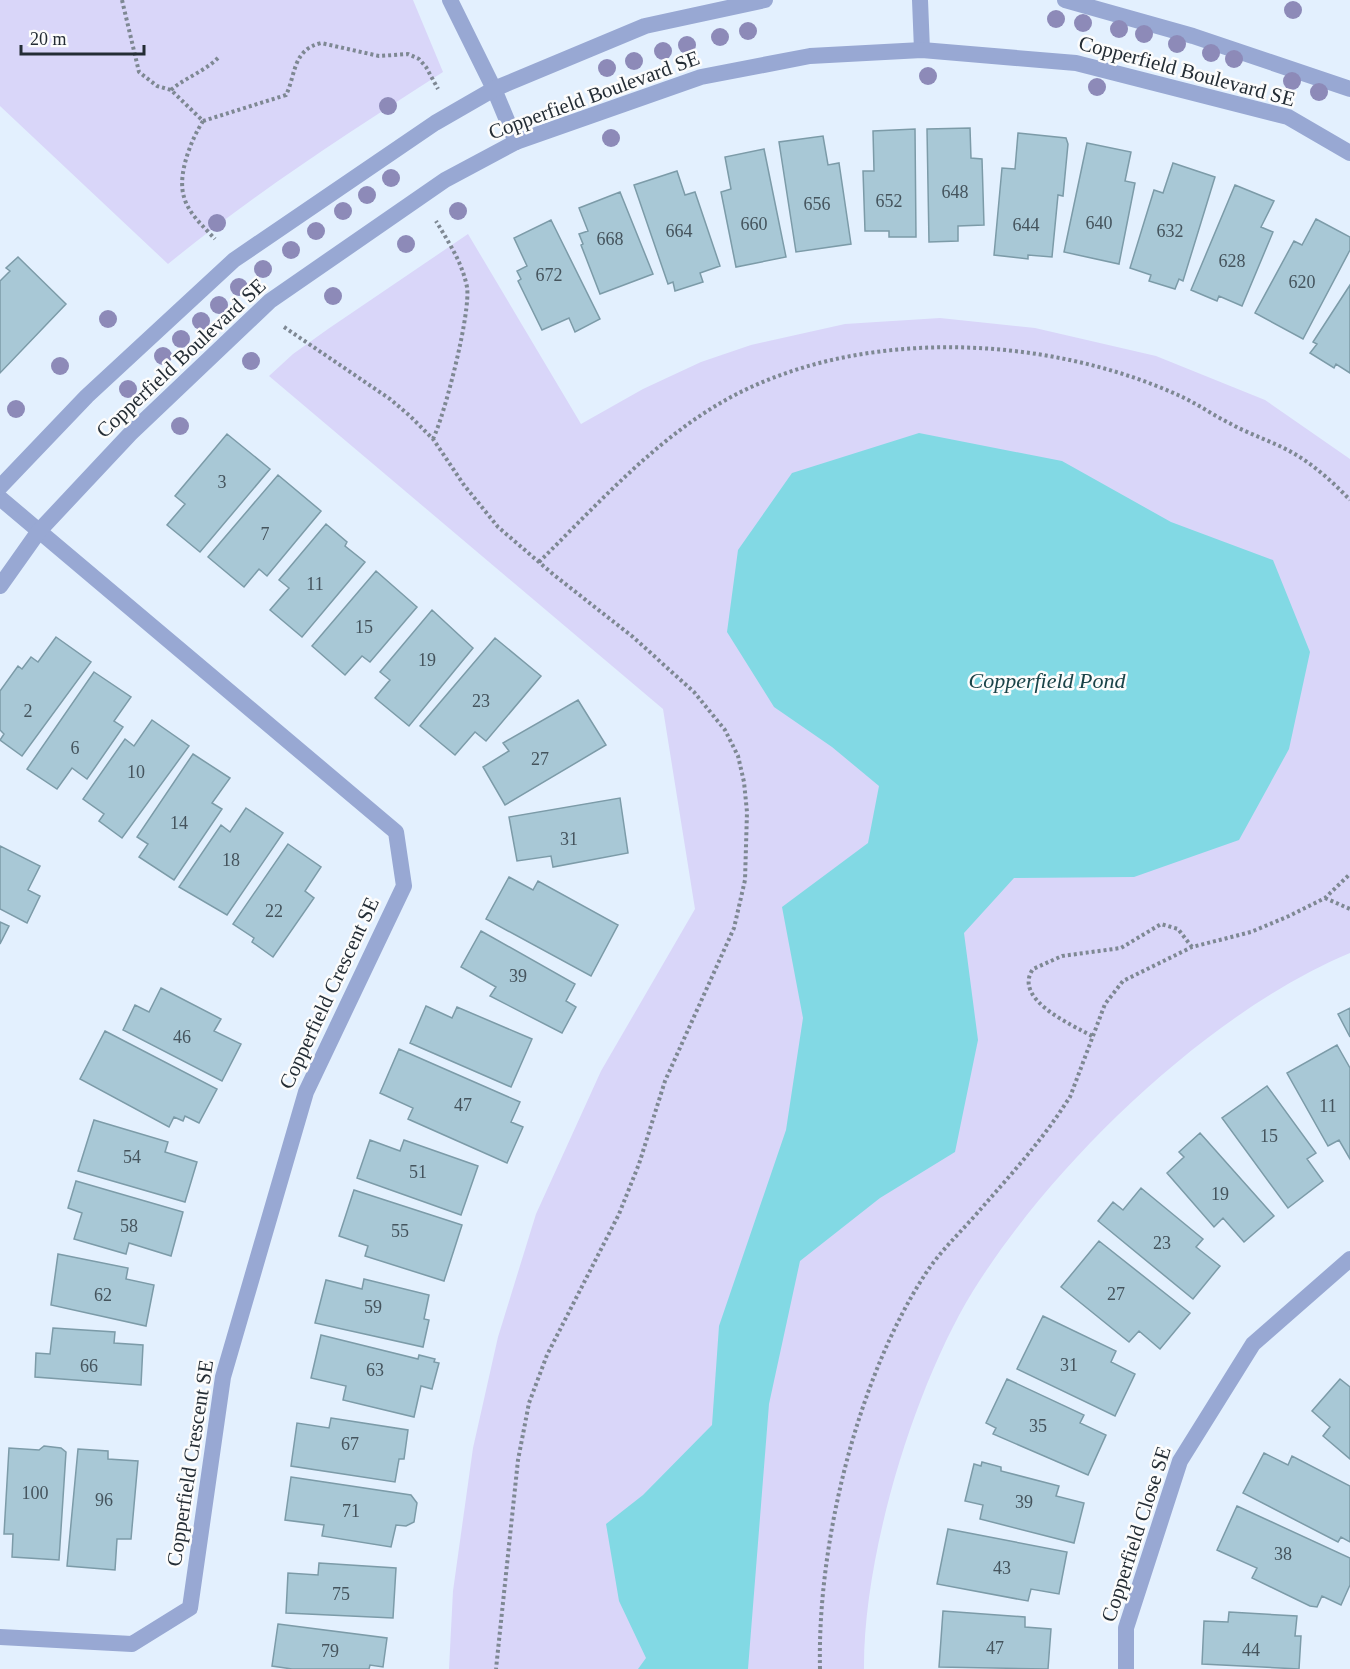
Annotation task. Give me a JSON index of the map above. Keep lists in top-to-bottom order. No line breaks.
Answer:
{"streets":{"street":["Copperfield Boulevard SE","Copperfield Crescent SE","Copperfield Close SE"]},"crossings":[["Copperfield Boulevard SE","Copperfield Crescent SE"]],"water":["Copperfield Pond"],"house_numbers":["648","652","656","640","660","644","664","632","668","628","672","620","3","7","11","15","19","23","2","6","27","10","14","31","18","22","39","46","47","11","15","54","51","19","58","55","23","27","62","59","31","66","63","35","67","100","96","39","71","38","43","75","47","44","79"],"scale_bar":"20 m"}
